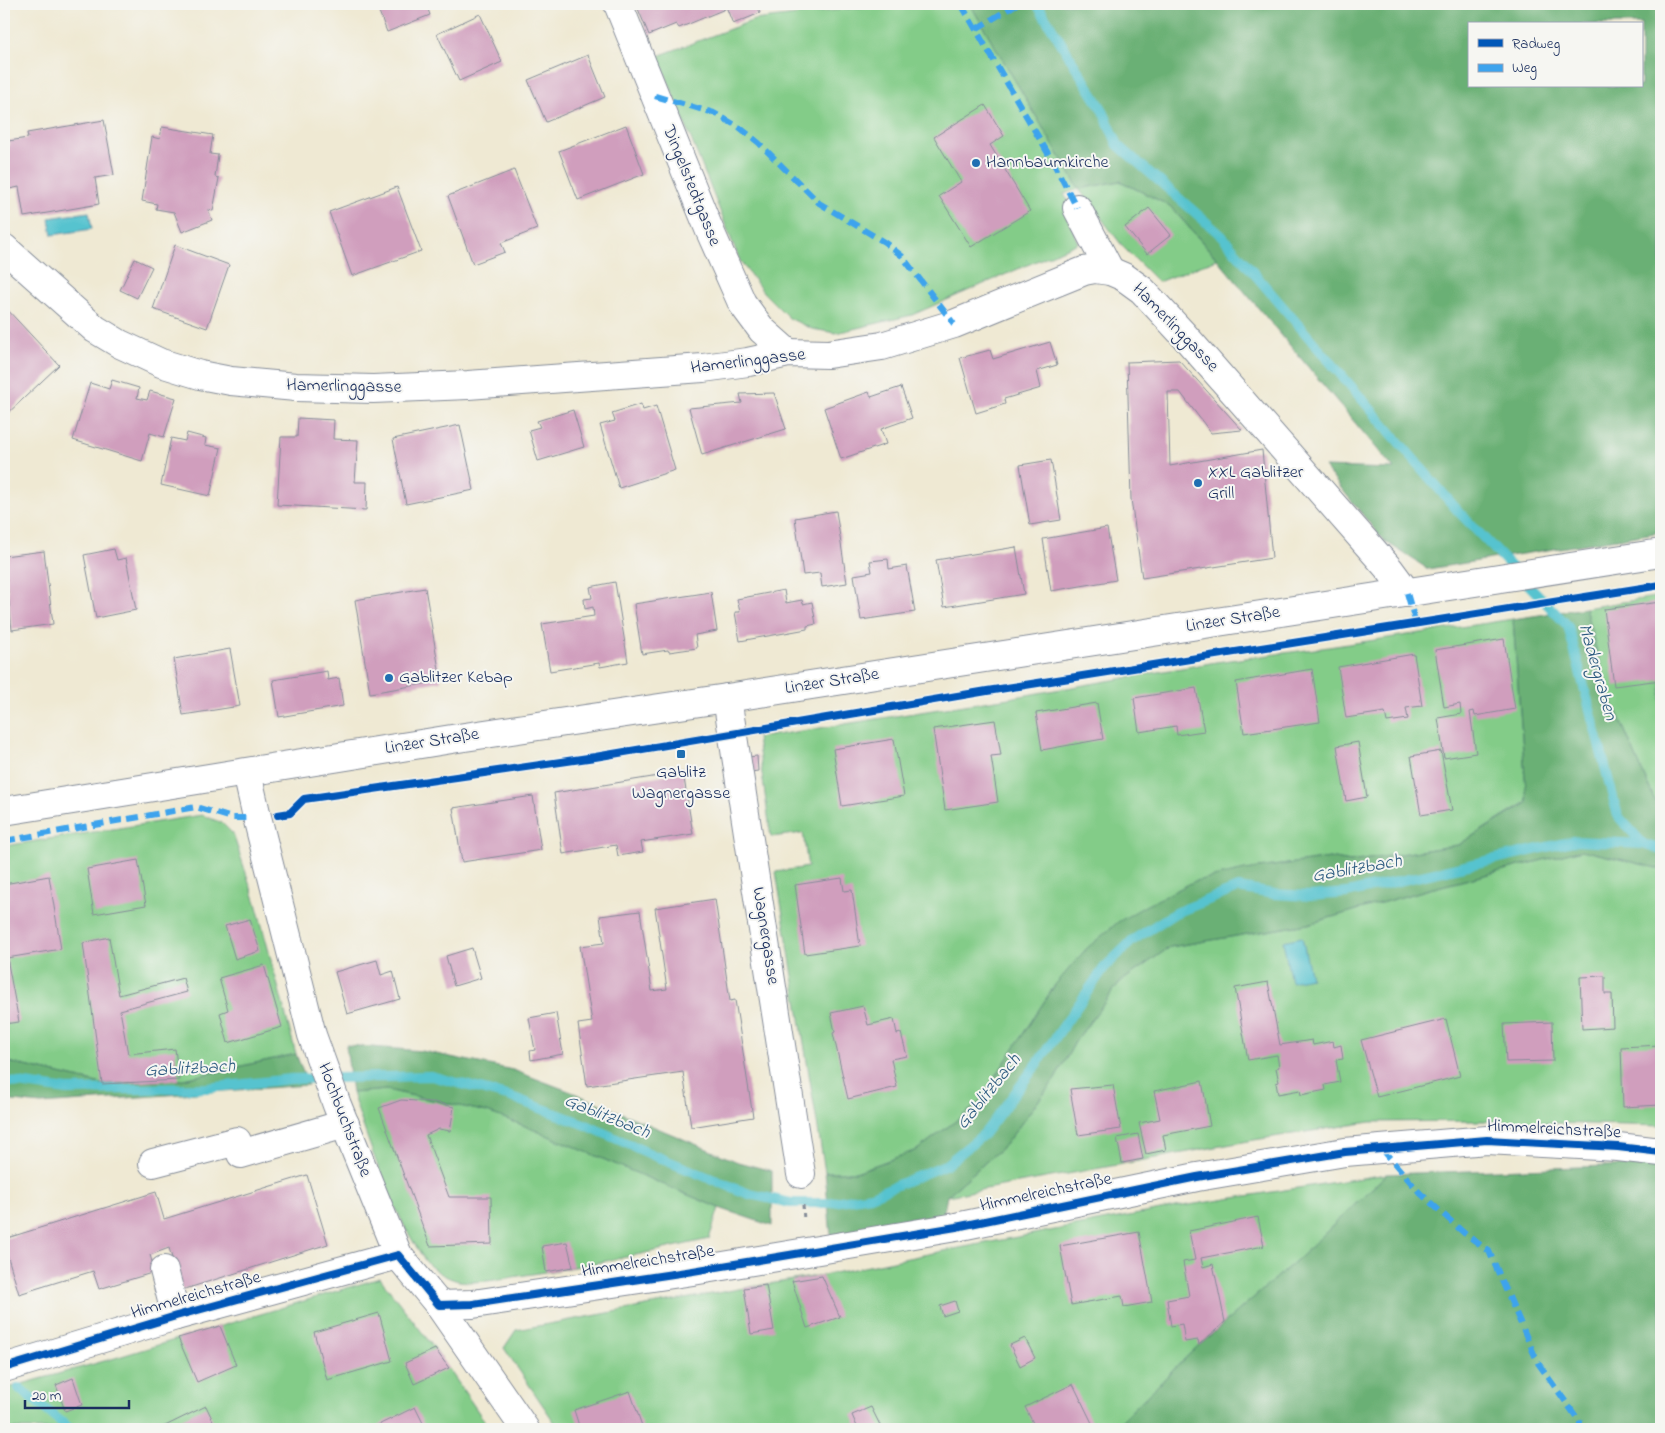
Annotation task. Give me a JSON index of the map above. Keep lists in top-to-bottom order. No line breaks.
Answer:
{"streets":{"street":["Dingelstedtgasse","Hamerlinggasse","Linzer Straße","Wagnergasse","Hochbuchstraße","Himmelreichstraße"]},"crossings":[["Dingelstedtgasse","Hamerlinggasse"],["Hamerlinggasse","Linzer Straße"],["Linzer Straße","Wagnergasse"],["Linzer Straße","Hochbuchstraße"],["Hochbuchstraße","Himmelreichstraße"]],"water":["Madergraben","Gablitzbach"],"places":{"other":["Hannbaumkirche","XXL Gablitzer Grill","Gablitzer Kebap"],"transit":["Gablitz Wagnergasse"]},"legend":["Radweg","Weg"],"scale_bar":"20 m"}
